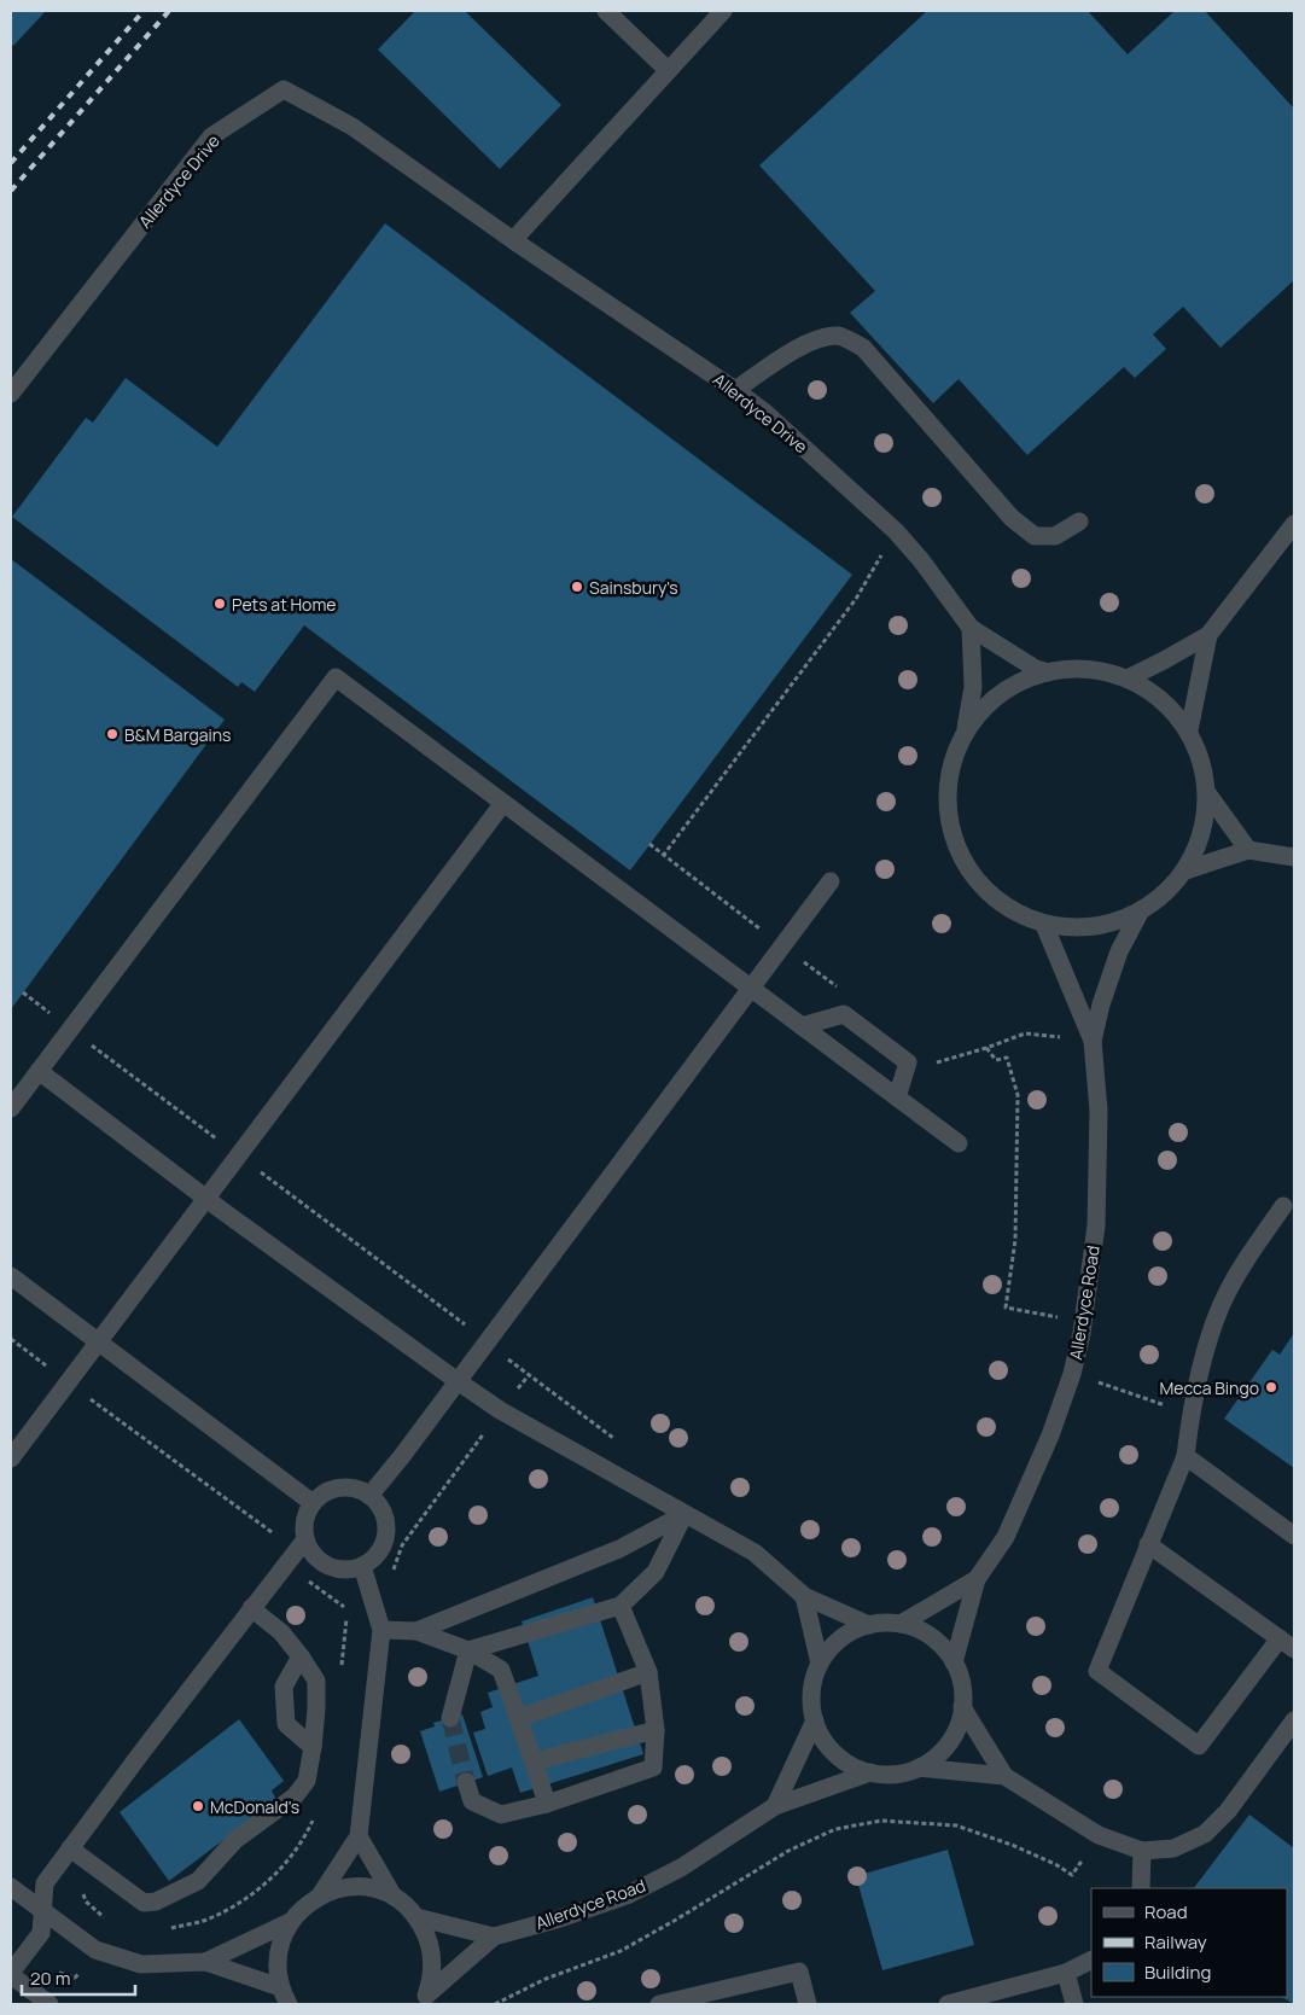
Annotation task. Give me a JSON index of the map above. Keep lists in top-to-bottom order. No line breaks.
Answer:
{"streets":{"street":["Allerdyce Drive","Allerdyce Road"]},"crossings":[["Allerdyce Drive","Allerdyce Road"]],"places":["Sainsbury's","Pets at Home","B&M Bargains","Mecca Bingo","McDonald's"],"legend":["Road","Railway","Building"],"scale_bar":"20 m"}
